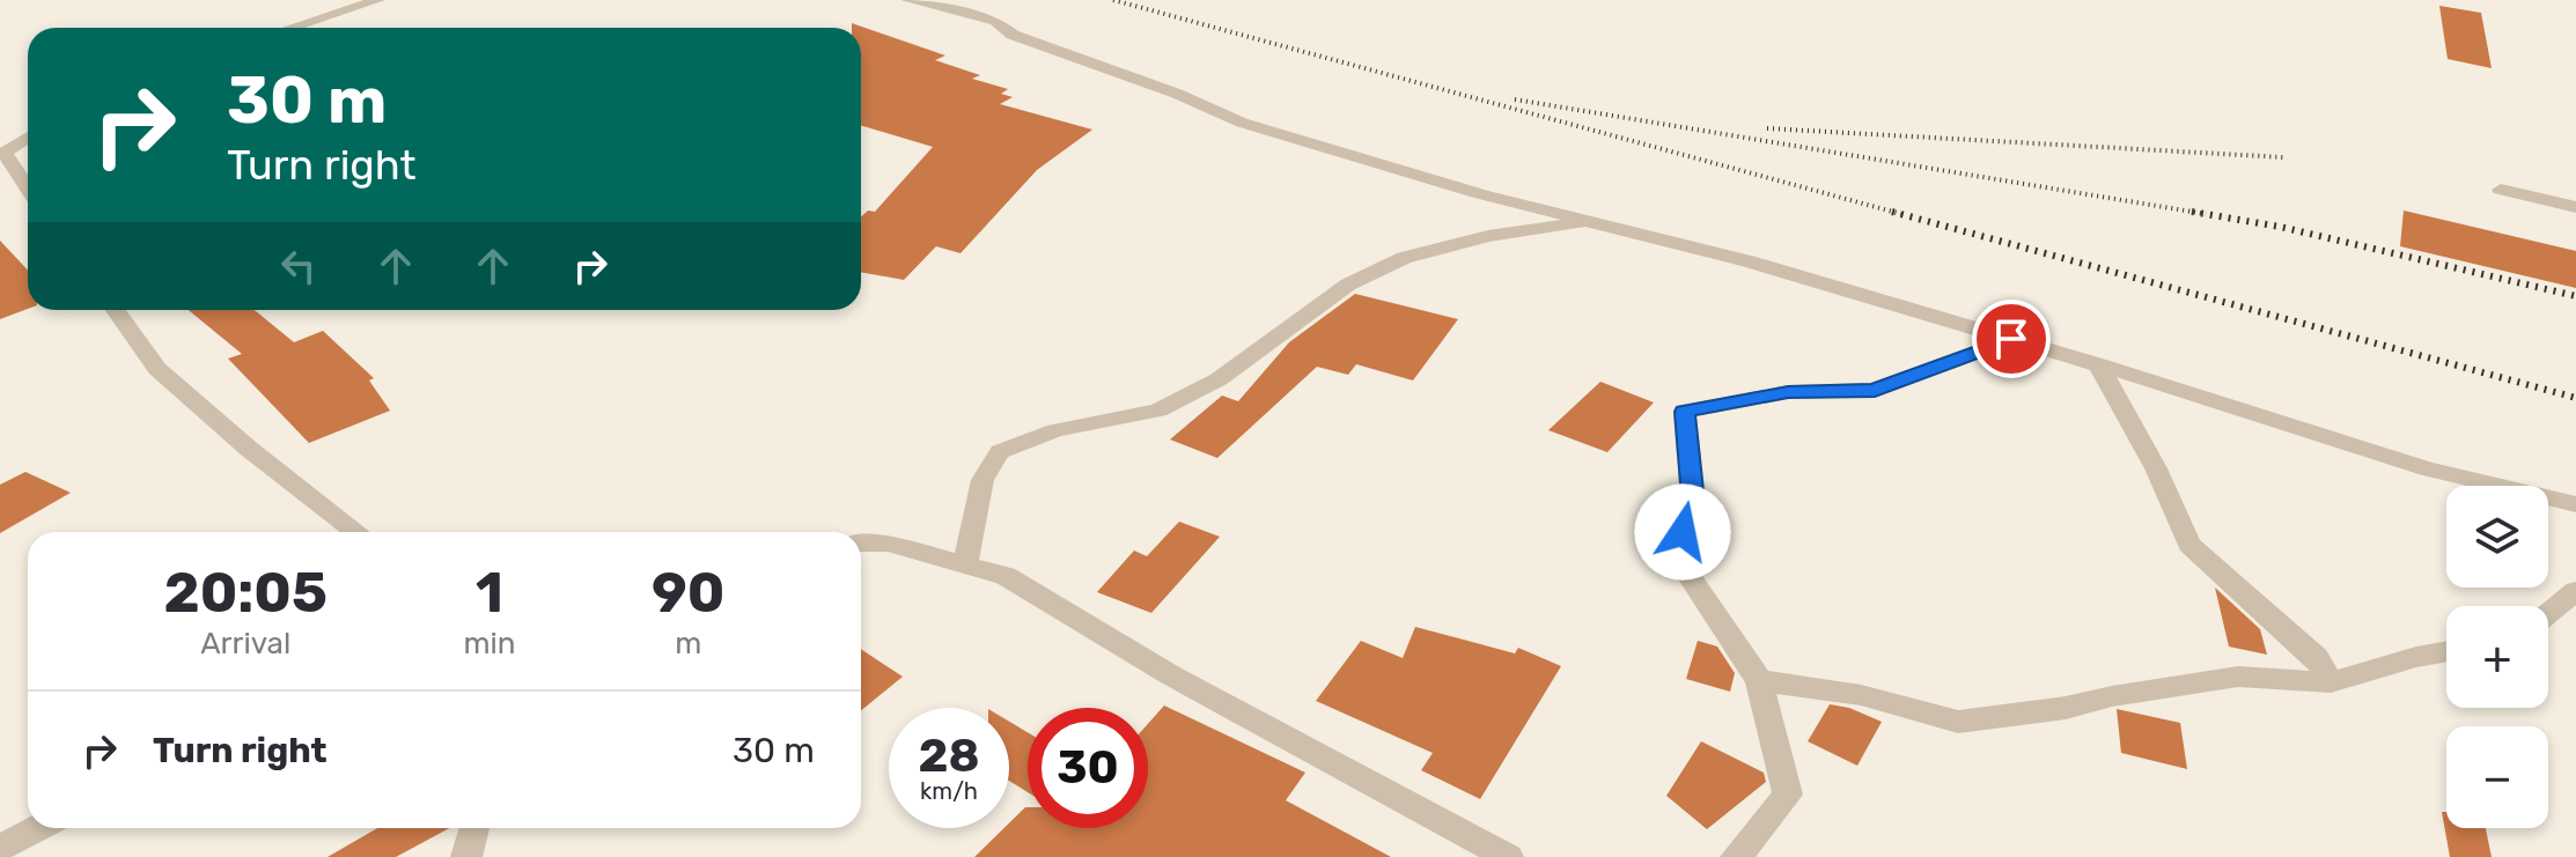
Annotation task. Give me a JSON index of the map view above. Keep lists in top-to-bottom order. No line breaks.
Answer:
{"page":{"turn":["30 m","Turn right"],"map_buttons":["+","−"],"eta":["20:05","Arrival","1","min","90","m"],"list":[{"name":"Turn right","value":"30 m"}],"speed":"28 km/h","limit":"30"}}
